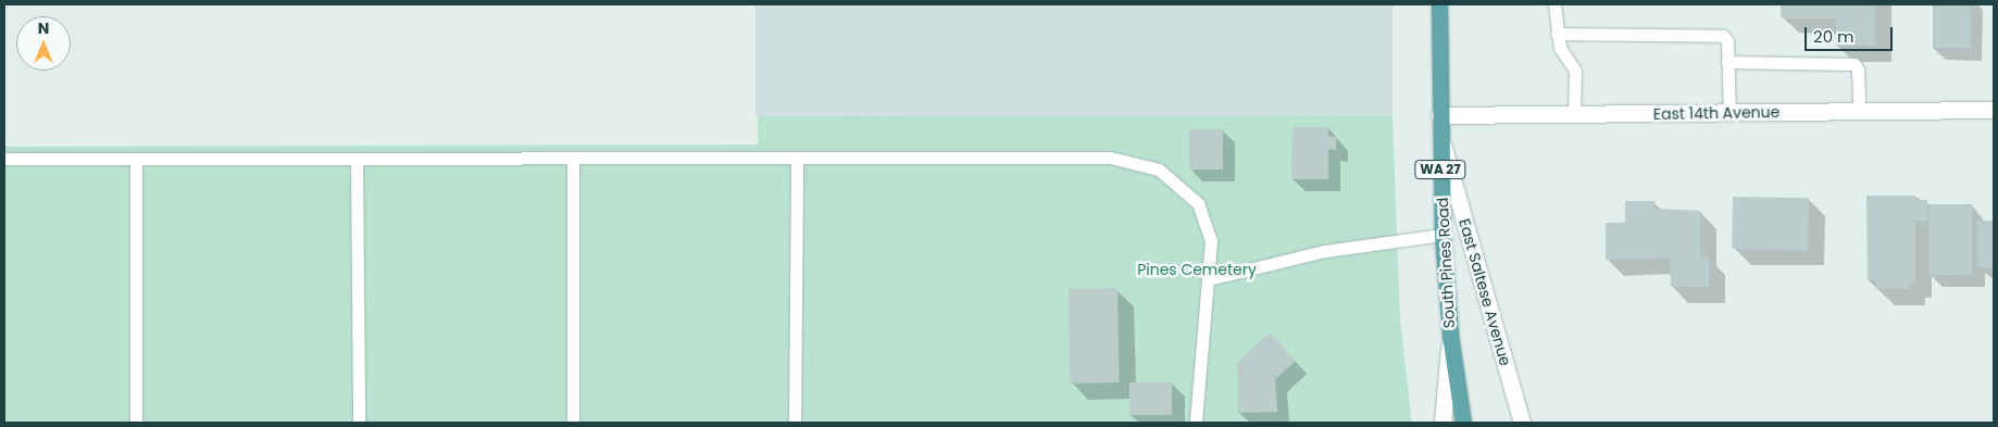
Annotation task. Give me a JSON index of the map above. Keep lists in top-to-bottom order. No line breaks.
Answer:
{"streets":{"main road":["WA 27","South Pines Road"],"street":["East 14th Avenue","East Saltese Avenue"]},"crossings":[["East 14th Avenue","South Pines Road"],["East 14th Avenue","East Saltese Avenue"],["WA 27","South Pines Road"],["South Pines Road","East Saltese Avenue"]],"parks":["Pines Cemetery"],"scale_bar":"20 m","north":"top"}
